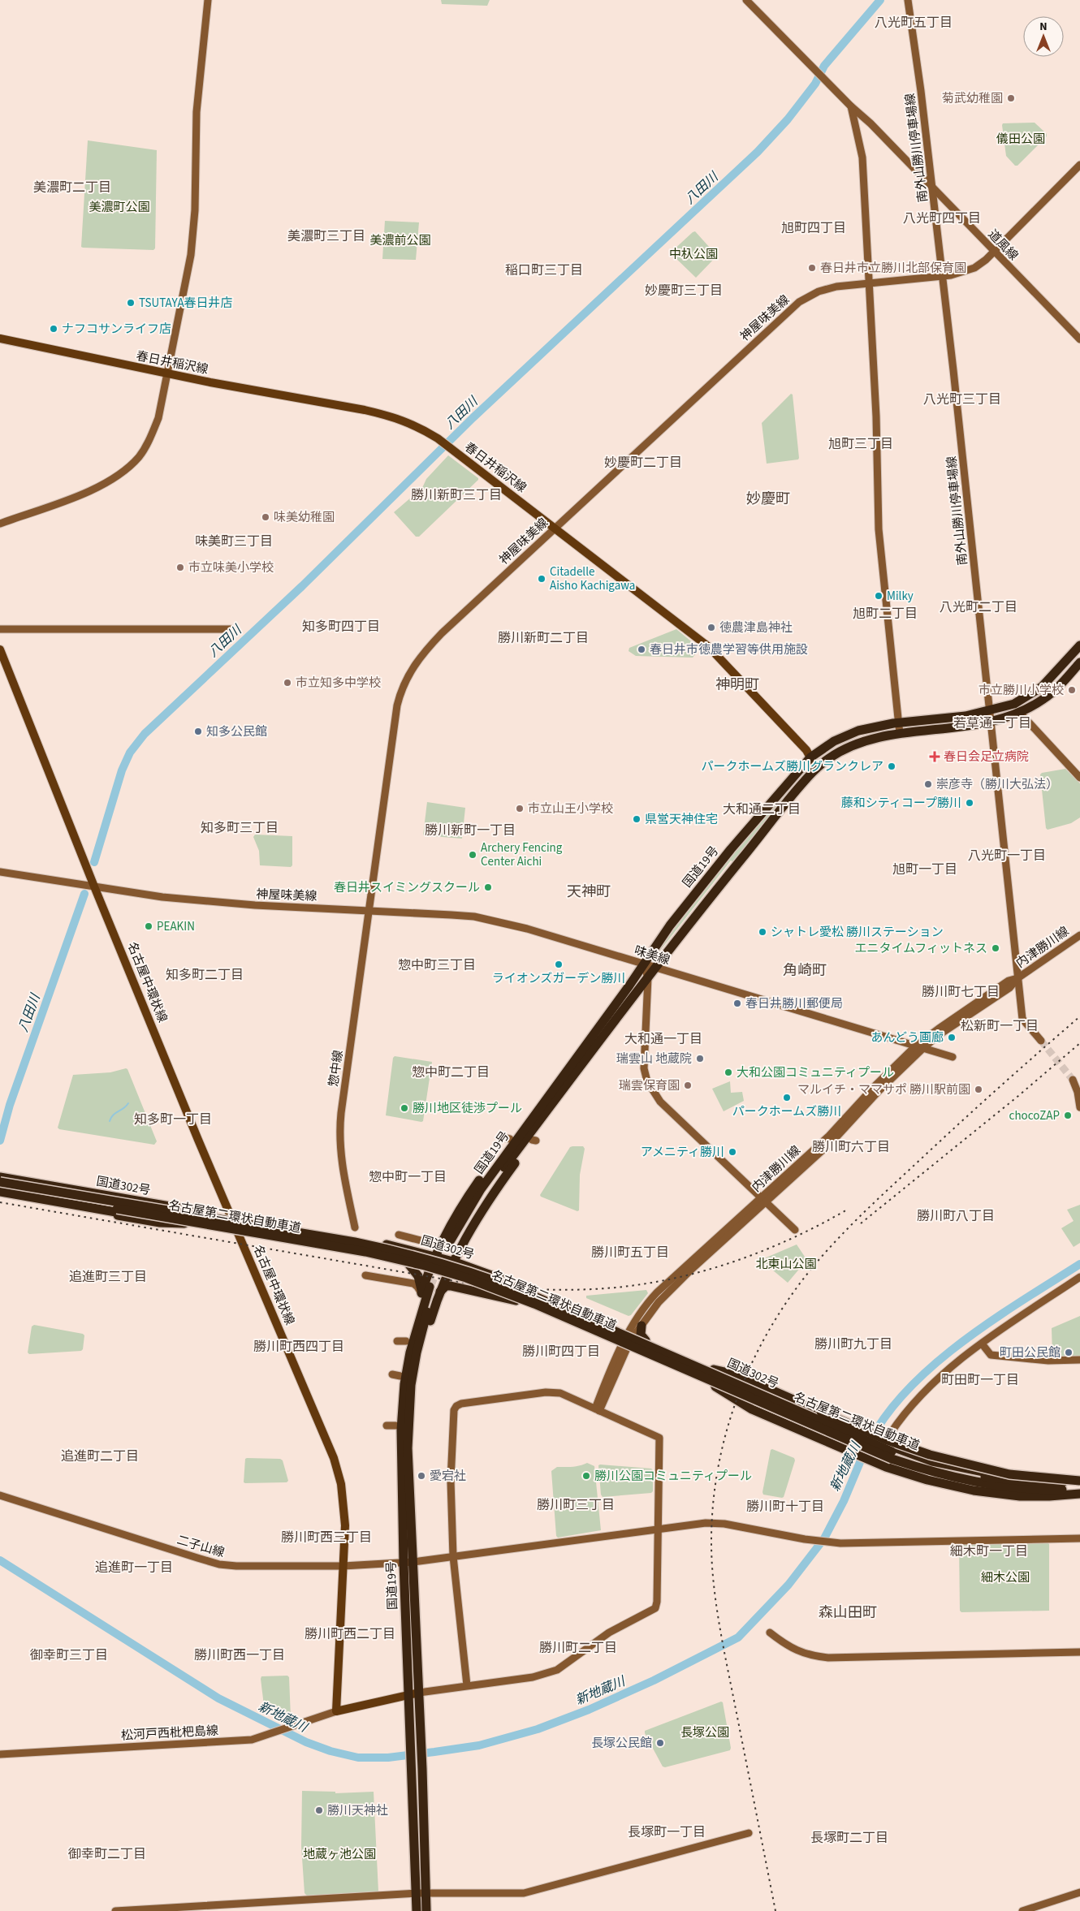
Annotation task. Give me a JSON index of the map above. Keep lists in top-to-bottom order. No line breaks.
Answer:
{"streets":{"highway":["国道19号","国道302号","名古屋第二環状自動車道"],"main road":["春日井稲沢線","名古屋中環状線"],"street":["南外山勝川停車場線","道風線","神屋味美線","内津勝川線","味美線","惣中線","二子山線","松河戸西枇杷島線"]},"crossings":[["南外山勝川停車場線","道風線"],["南外山勝川停車場線","神屋味美線"],["南外山勝川停車場線","国道19号"],["南外山勝川停車場線","内津勝川線"],["道風線","神屋味美線"],["神屋味美線","春日井稲沢線"],["神屋味美線","味美線"],["神屋味美線","名古屋中環状線"],["神屋味美線","惣中線"],["春日井稲沢線","国道19号"],["国道19号","味美線"],["国道19号","国道302号"],["国道19号","二子山線"],["内津勝川線","味美線"],["内津勝川線","国道302号"],["味美線","惣中線"],["名古屋中環状線","国道302号"],["名古屋中環状線","二子山線"],["名古屋中環状線","松河戸西枇杷島線"],["国道302号","名古屋第二環状自動車道"]],"districts":["八光町五丁目","美濃町二丁目","八光町四丁目","旭町四丁目","美濃町三丁目","稲口町三丁目","妙慶町三丁目","八光町三丁目","旭町三丁目","妙慶町二丁目","勝川新町三丁目","妙慶町","味美町三丁目","八光町二丁目","旭町二丁目","知多町四丁目","勝川新町二丁目","神明町","若草通一丁目","大和通二丁目","知多町三丁目","勝川新町一丁目","八光町一丁目","旭町一丁目","天神町","惣中町三丁目","角崎町","知多町二丁目","勝川町七丁目","松新町一丁目","大和通一丁目","惣中町二丁目","知多町一丁目","勝川町六丁目","惣中町一丁目","勝川町八丁目","勝川町五丁目","追進町三丁目","勝川町九丁目","勝川町西四丁目","勝川町四丁目","町田町一丁目","追進町二丁目","勝川町三丁目","勝川町十丁目","勝川町西三丁目","細木町一丁目","追進町一丁目","森山田町","勝川町西二丁目","勝川町二丁目","御幸町三丁目","勝川町西一丁目","長塚町一丁目","長塚町二丁目","御幸町二丁目"],"water":["八田川","新地蔵川"],"parks":["儀田公園","美濃町公園","美濃前公園","中杁公園","北東山公園","細木公園","長塚公園","地蔵ヶ池公園"],"places":{"other":["菊武幼稚園","春日井市立勝川北部保育園","TSUTAYA春日井店","ナフコサンライフ店","味美幼稚園","市立味美小学校","Citadelle Aisho Kachigawa","Milky","徳農津島神社","春日井市徳農学習等供用施設","市立知多中学校","市立勝川小学校","知多公民館","パークホームズ勝川グランクレア","崇彦寺（勝川大弘法）","藤和シティコープ勝川","市立山王小学校","県営天神住宅","Archery Fencing Center Aichi","春日井スイミングスクール","PEAKIN","シャトレ愛松 勝川ステーション","エニタイムフィットネス","ライオンズガーデン勝川","春日井勝川郵便局","あんどう画廊","瑞雲山 地蔵院","大和公園コミュニティプール","瑞雲保育園","マルイチ・ママサポ 勝川駅前園","パークホームズ勝川","勝川地区徒渉プール","chocoZAP","アメニティ勝川","町田公民館","愛宕社","勝川公園コミュニティプール","長塚公民館","勝川天神社"],"health":["春日会足立病院"]},"north":"top"}
